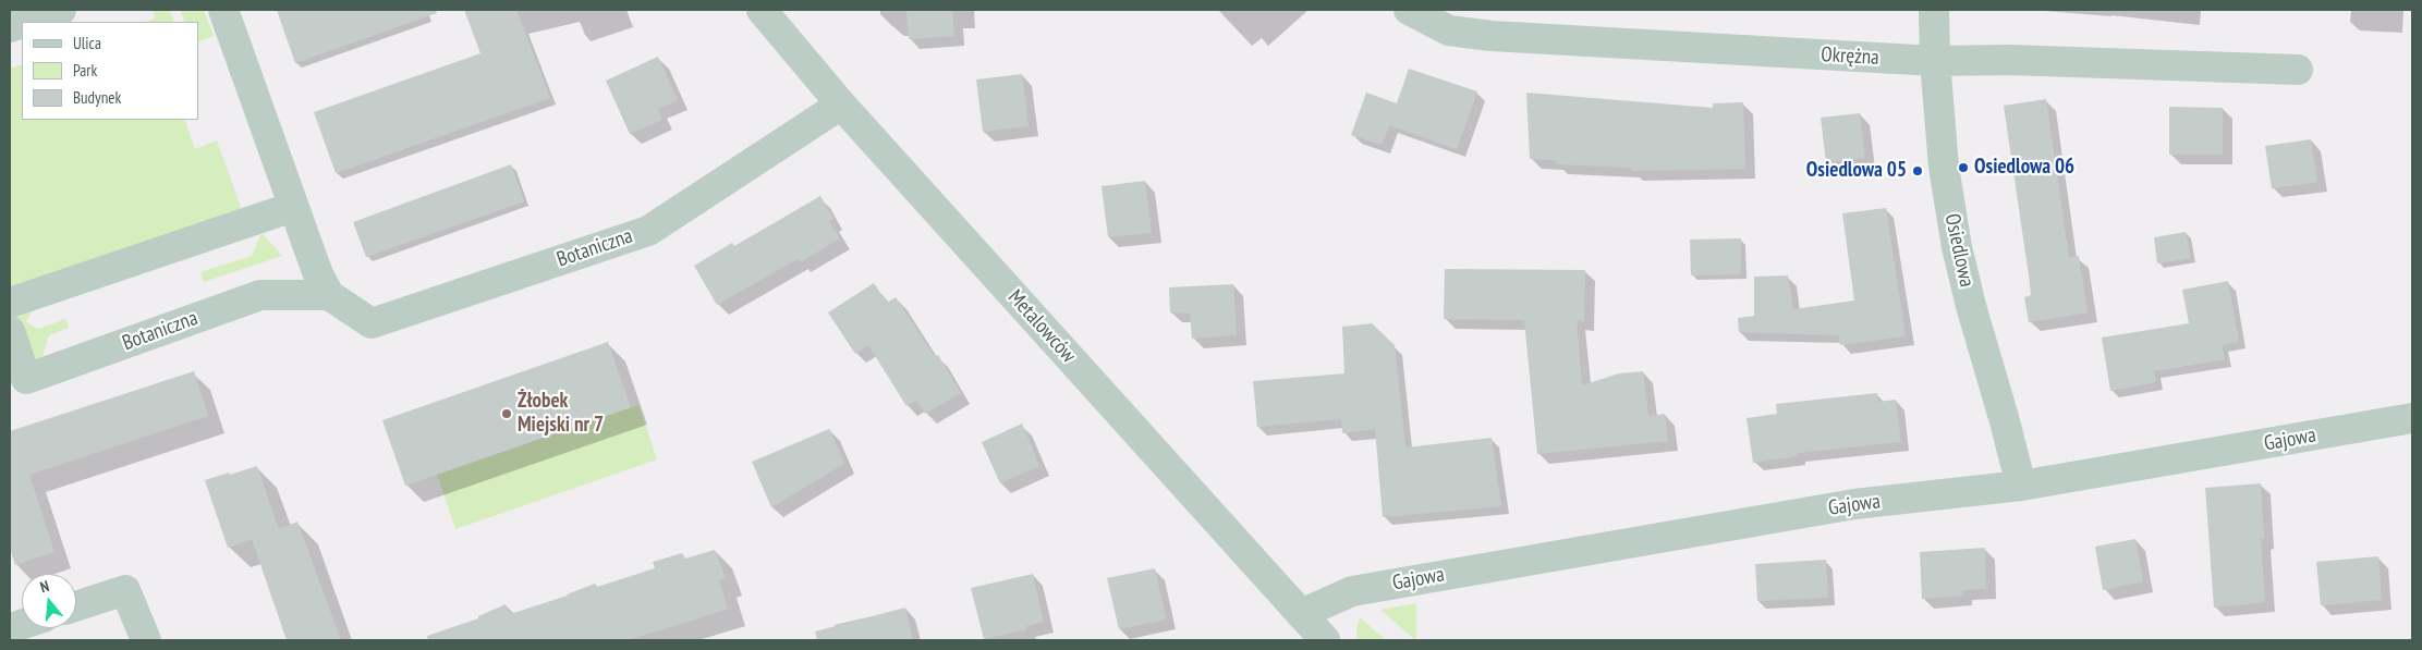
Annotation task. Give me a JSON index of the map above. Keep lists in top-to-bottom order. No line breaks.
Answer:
{"streets":{"street":["Okrężna","Botaniczna","Osiedlowa","Metalowców","Gajowa"]},"crossings":[["Okrężna","Osiedlowa"],["Botaniczna","Metalowców"],["Osiedlowa","Gajowa"],["Metalowców","Gajowa"]],"places":["Osiedlowa 06","Osiedlowa 05","Żłobek Miejski nr 7"],"legend":["Ulica","Park","Budynek"],"north":"top"}
